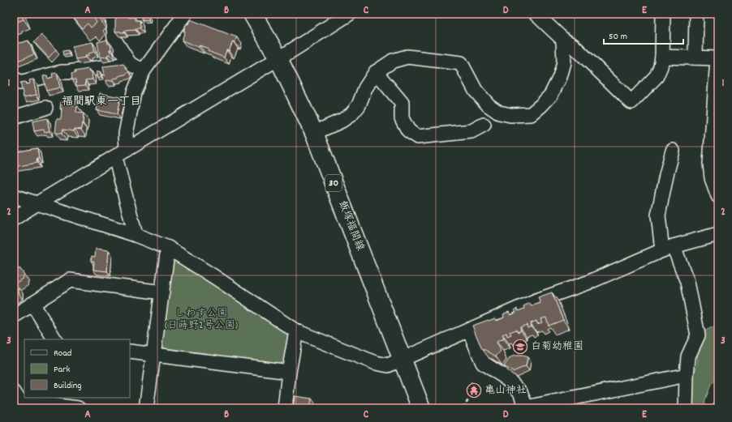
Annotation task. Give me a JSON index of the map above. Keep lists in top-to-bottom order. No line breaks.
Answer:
{"streets":{"main road":["30","飯塚福間線"]},"districts":["福間駅東一丁目"],"parks":["しわす公園 (日蒔野2号公園)"],"places":{"school or university":["白菊幼稚園"],"temple":["亀山神社"]},"legend":["Road","Park","Building"],"scale_bar":"50 m","grid":{"columns":["A","B","C","D","E"],"rows":["1","2","3"]}}
